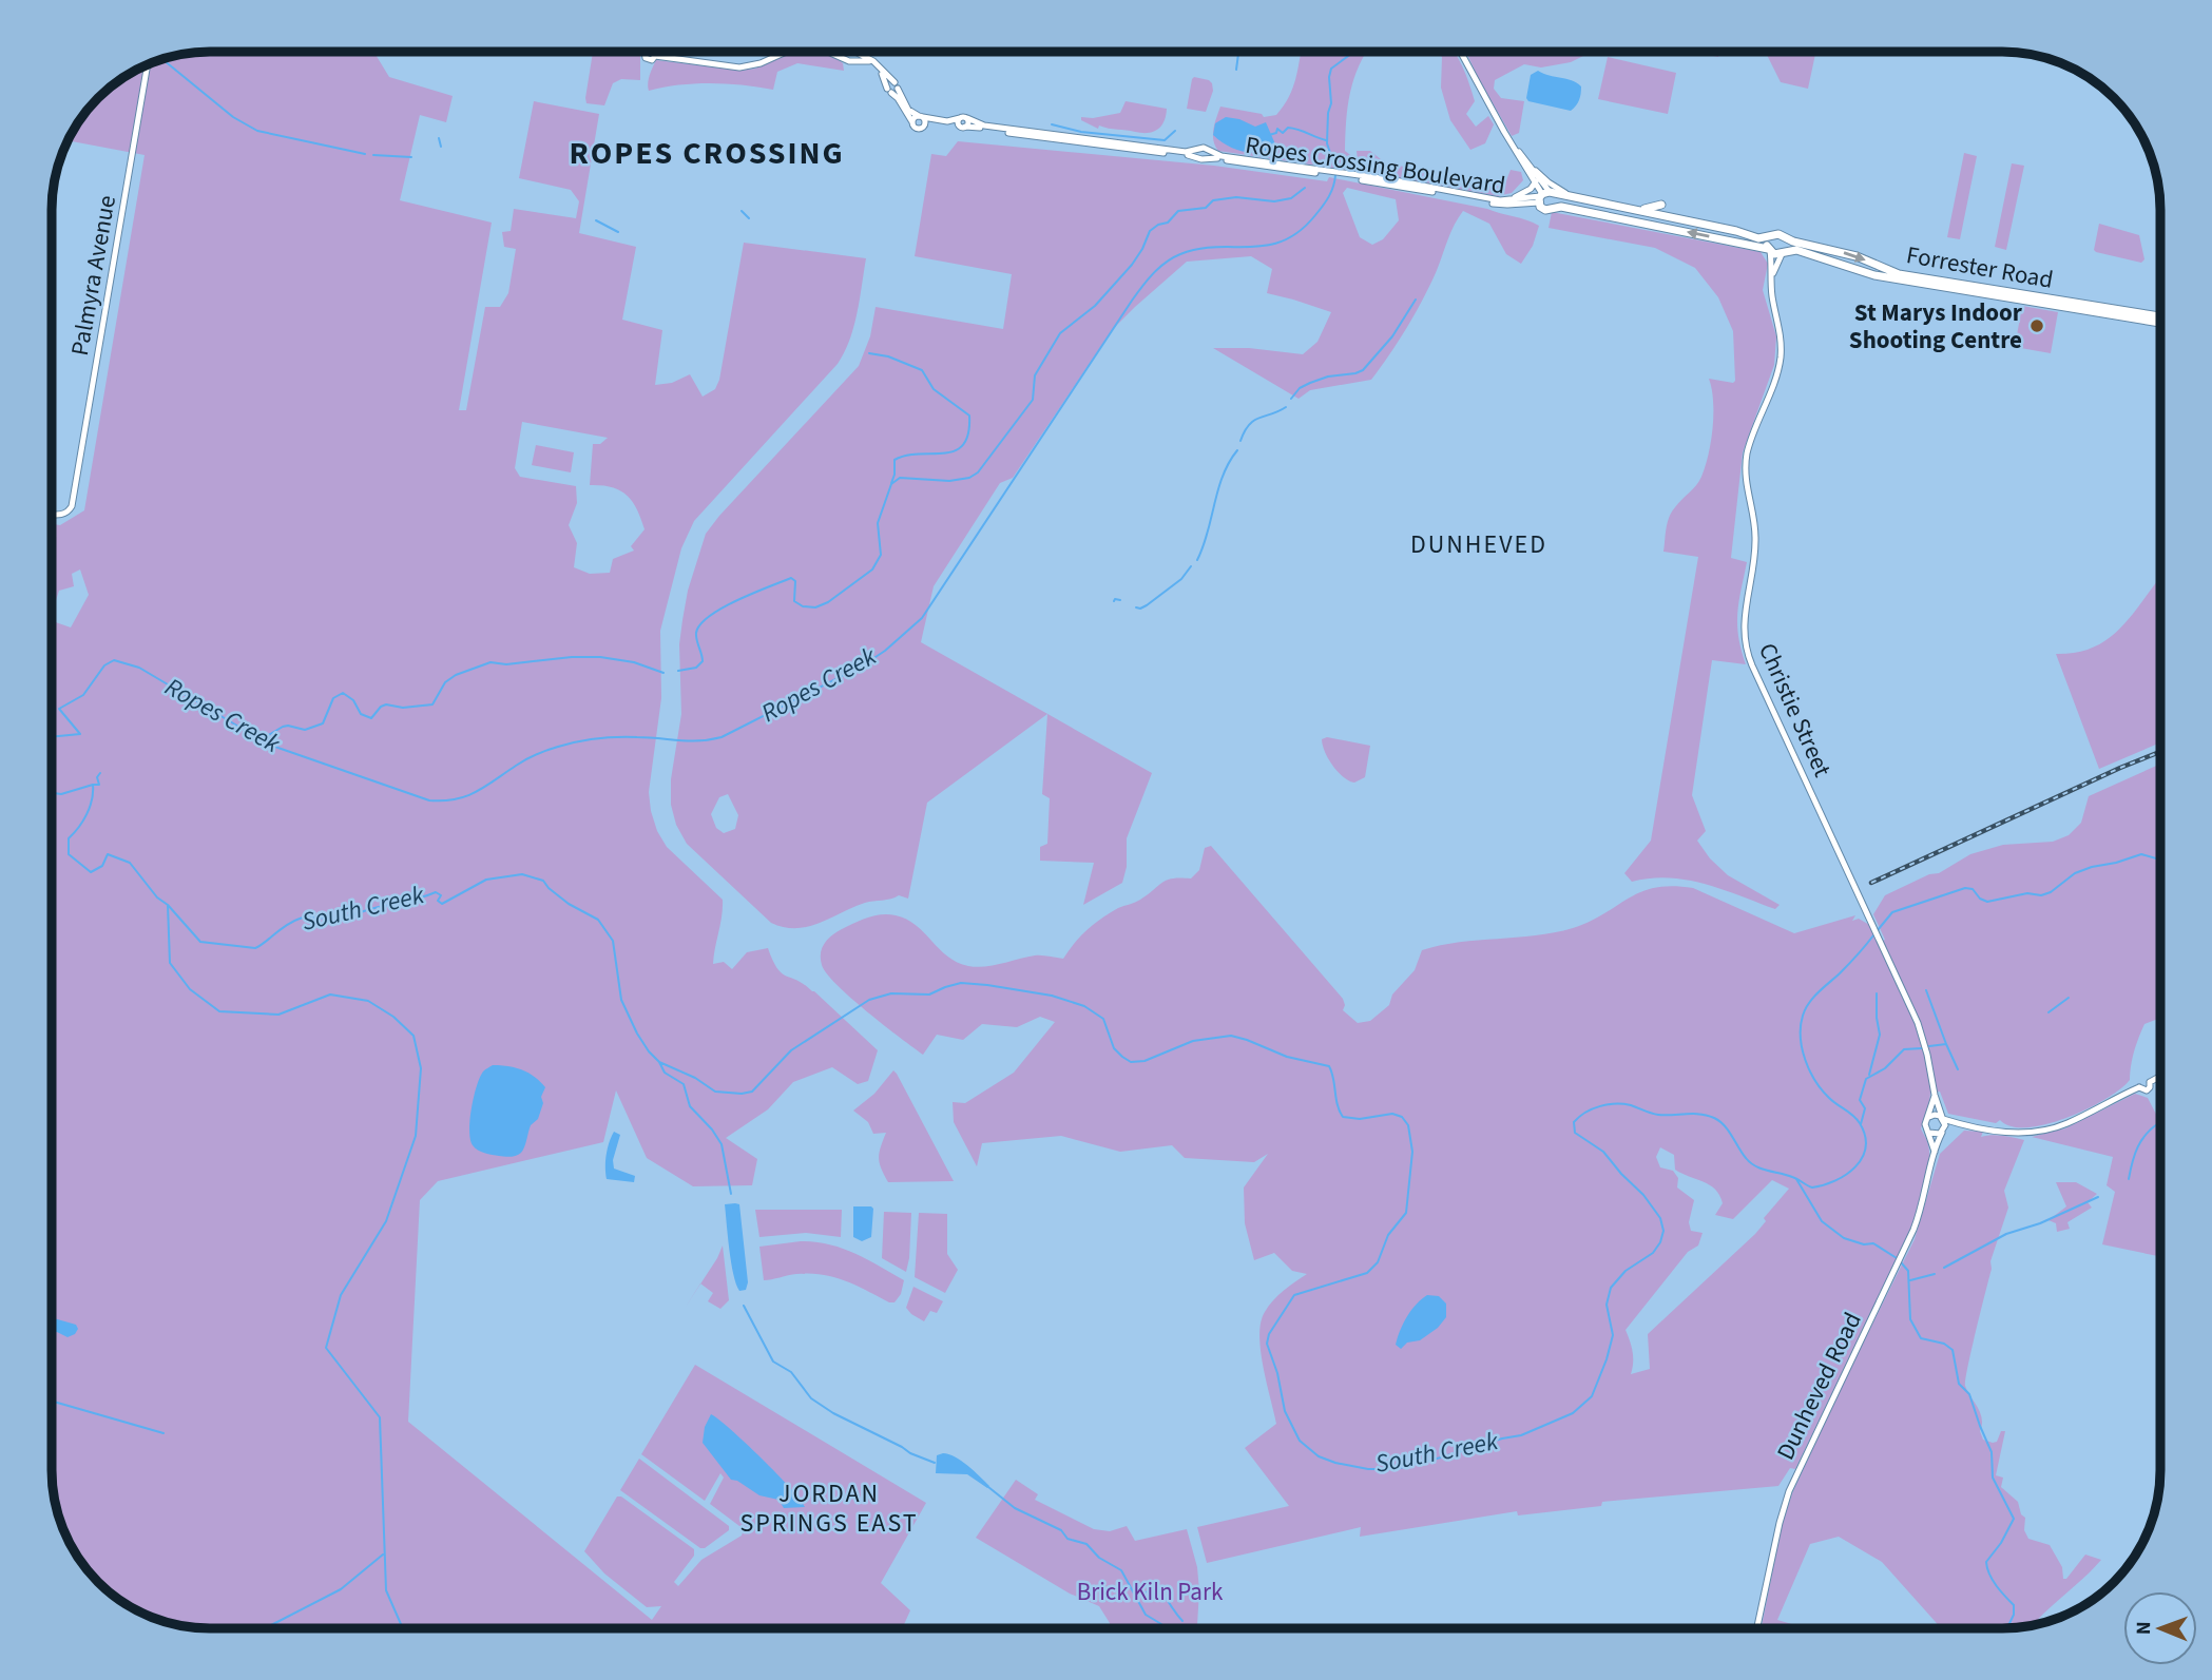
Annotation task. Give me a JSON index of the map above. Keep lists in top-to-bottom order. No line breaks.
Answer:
{"streets":{"main road":["Ropes Crossing Boulevard","Forrester Road","Palmyra Avenue","Christie Street","Dunheved Road"]},"crossings":[["Forrester Road","Christie Street"],["Christie Street","Dunheved Road"]],"districts":["ROPES CROSSING","DUNHEVED","JORDAN SPRINGS EAST"],"water":["Ropes Creek","South Creek"],"parks":["Brick Kiln Park"],"places":["St Marys Indoor Shooting Centre"],"north":"left"}
